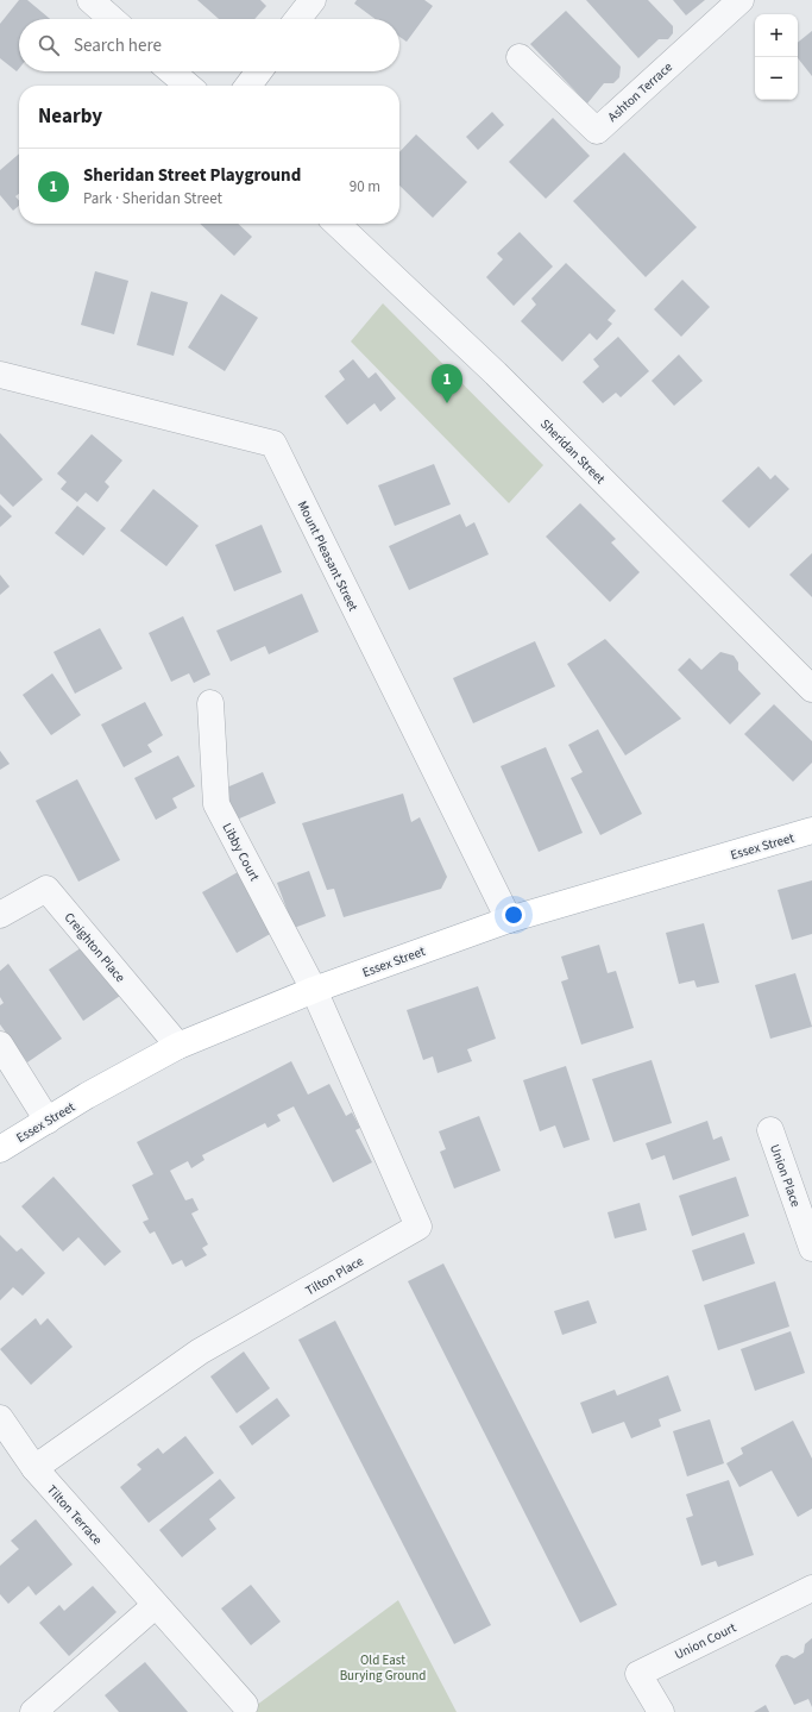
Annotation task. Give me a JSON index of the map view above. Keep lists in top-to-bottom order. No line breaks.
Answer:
{"streets":{"main road":["Essex Street"],"street":["Ashton Terrace","Sheridan Street","Mount Pleasant Street","Libby Court","Creighton Place","Union Place","Tilton Place","Tilton Terrace","Union Court"]},"crossings":[["Mount Pleasant Street","Essex Street"],["Essex Street","Libby Court"],["Essex Street","Creighton Place"],["Essex Street","Tilton Place"],["Libby Court","Tilton Place"],["Tilton Place","Tilton Terrace"]],"parks":["Old East Burying Ground"],"page":{"map_buttons":["+","−"],"search":"Search here","heading":"Nearby","list":[{"mark":"1","name":"Sheridan Street Playground","note":"Park · Sheridan Street","value":"90 m"}],"pins":"1"}}
